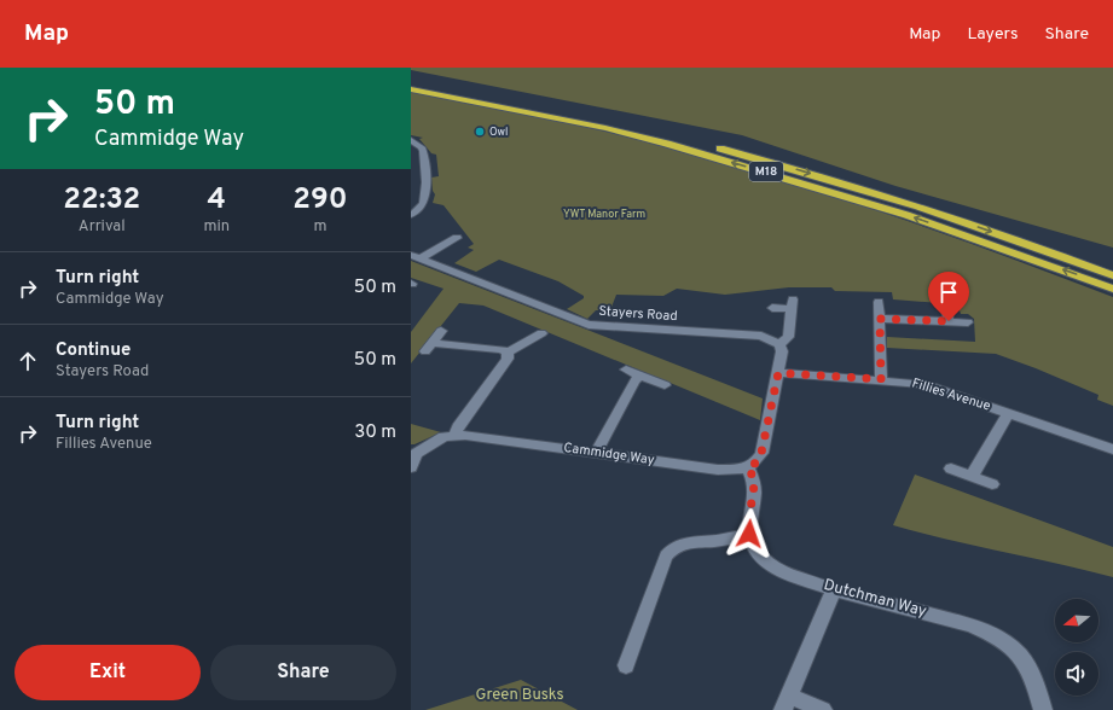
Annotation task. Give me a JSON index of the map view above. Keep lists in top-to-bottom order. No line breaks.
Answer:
{"streets":{"highway":["M18"],"street":["Stayers Road","Fillies Avenue","Cammidge Way","Dutchman Way"]},"crossings":[["Cammidge Way","Dutchman Way"]],"parks":["YWT Manor Farm","Green Busks"],"places":["Owl"],"north":"left","page":{"header":"Map","nav":["Map","Layers","Share"],"turn":["50 m","Cammidge Way"],"eta":["22:32","Arrival","4","min","290","m"],"list":[{"name":"Turn right","note":"Cammidge Way","value":"50 m"},{"name":"Continue","note":"Stayers Road","value":"50 m"},{"name":"Turn right","note":"Fillies Avenue","value":"30 m"}],"buttons":["Exit","Share"]}}
